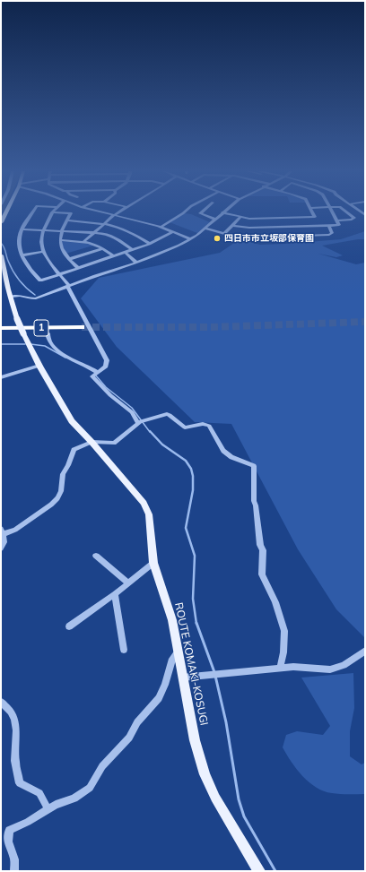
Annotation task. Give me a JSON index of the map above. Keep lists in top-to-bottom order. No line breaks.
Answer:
{"streets":{"highway":["1"],"main road":["ROUTE KOMAKI-KOSUGI"]},"places":["四日市市立坂部保育園"]}
